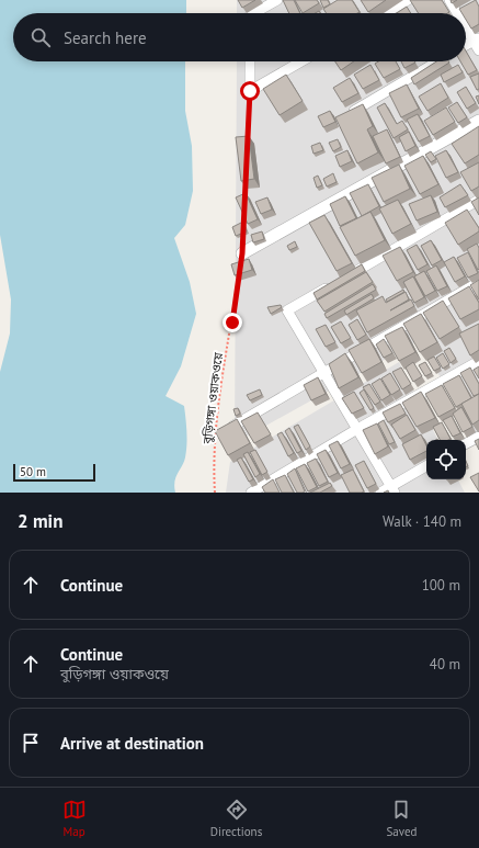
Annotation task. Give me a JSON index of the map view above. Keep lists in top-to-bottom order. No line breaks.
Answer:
{"streets":{"path":["বুড়িগঙ্গা ওয়াকওয়ে"]},"scale_bar":"50 m","page":{"search":"Search here","scale":"50 m","heading":["2 min","Walk · 140 m"],"list":[["Continue","100 m"],["Continue","বুড়িগঙ্গা ওয়াকওয়ে","40 m"],"Arrive at destination"],"nav":["Map","Directions","Saved"]}}
